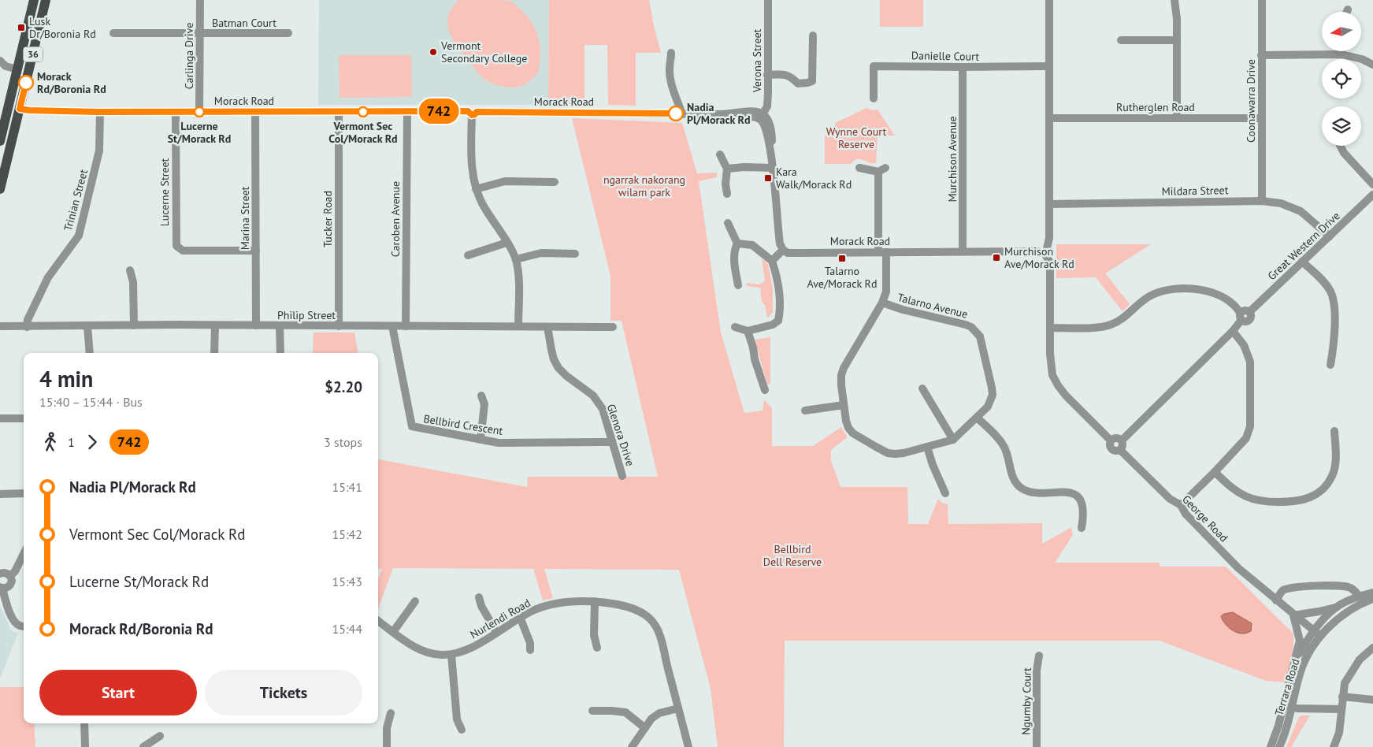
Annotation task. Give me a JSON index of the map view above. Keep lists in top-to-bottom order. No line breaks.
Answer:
{"streets":{"main road":["36"],"street":["Batman Court","Carlinga Drive","Danielle Court","Verona Street","Morack Road","Coonawarra Drive","Rutherglen Road","Murchison Avenue","Mildara Street","Lucerne Street","Trinian Street","Marina Street","Tucker Road","Caroben Avenue","Great Western Drive","Talarno Avenue","Philip Street","Bellbird Crescent","Glenora Drive","George Road","Nurlendi Road","Terrara Road","Ngumby Court"]},"crossings":[["Batman Court","Carlinga Drive"],["36","Morack Road"],["Carlinga Drive","Morack Road"],["Danielle Court","Murchison Avenue"],["Verona Street","Morack Road"],["Morack Road","Murchison Avenue"],["Morack Road","Lucerne Street"],["Morack Road","Trinian Street"],["Morack Road","Marina Street"],["Morack Road","Tucker Road"],["Morack Road","Caroben Avenue"],["Morack Road","Talarno Avenue"],["Coonawarra Drive","Rutherglen Road"],["Coonawarra Drive","Mildara Street"],["Mildara Street","Great Western Drive"],["Lucerne Street","Marina Street"],["Trinian Street","Philip Street"],["Marina Street","Philip Street"],["Tucker Road","Philip Street"],["Caroben Avenue","Philip Street"],["Philip Street","Bellbird Crescent"],["Philip Street","Glenora Drive"],["Bellbird Crescent","Glenora Drive"],["George Road","Terrara Road"]],"parks":["Wynne Court Reserve","ngarrak nakorang wilam park","Bellbird Dell Reserve"],"places":{"transit":["Lusk Dr/Boronia Rd","Kara Walk/Morack Rd","Murchison Ave/Morack Rd","Talarno Ave/Morack Rd"],"other":["Vermont Secondary College","Morack Rd/Boronia Rd","Lucerne St/Morack Rd","Vermont Sec Col/Morack Rd","Nadia Pl/Morack Rd"]},"lines":["bus line 742"],"north":"left","page":{"on_map":"742","heading":["4 min","15:40 – 15:44 · Bus","$2.20"],"legs":["1","742","3 stops"],"list":[{"name":"Nadia Pl/Morack Rd","value":"15:41"},{"name":"Vermont Sec Col/Morack Rd","value":"15:42"},{"name":"Lucerne St/Morack Rd","value":"15:43"},{"name":"Morack Rd/Boronia Rd","value":"15:44"}],"buttons":["Start","Tickets"]}}
